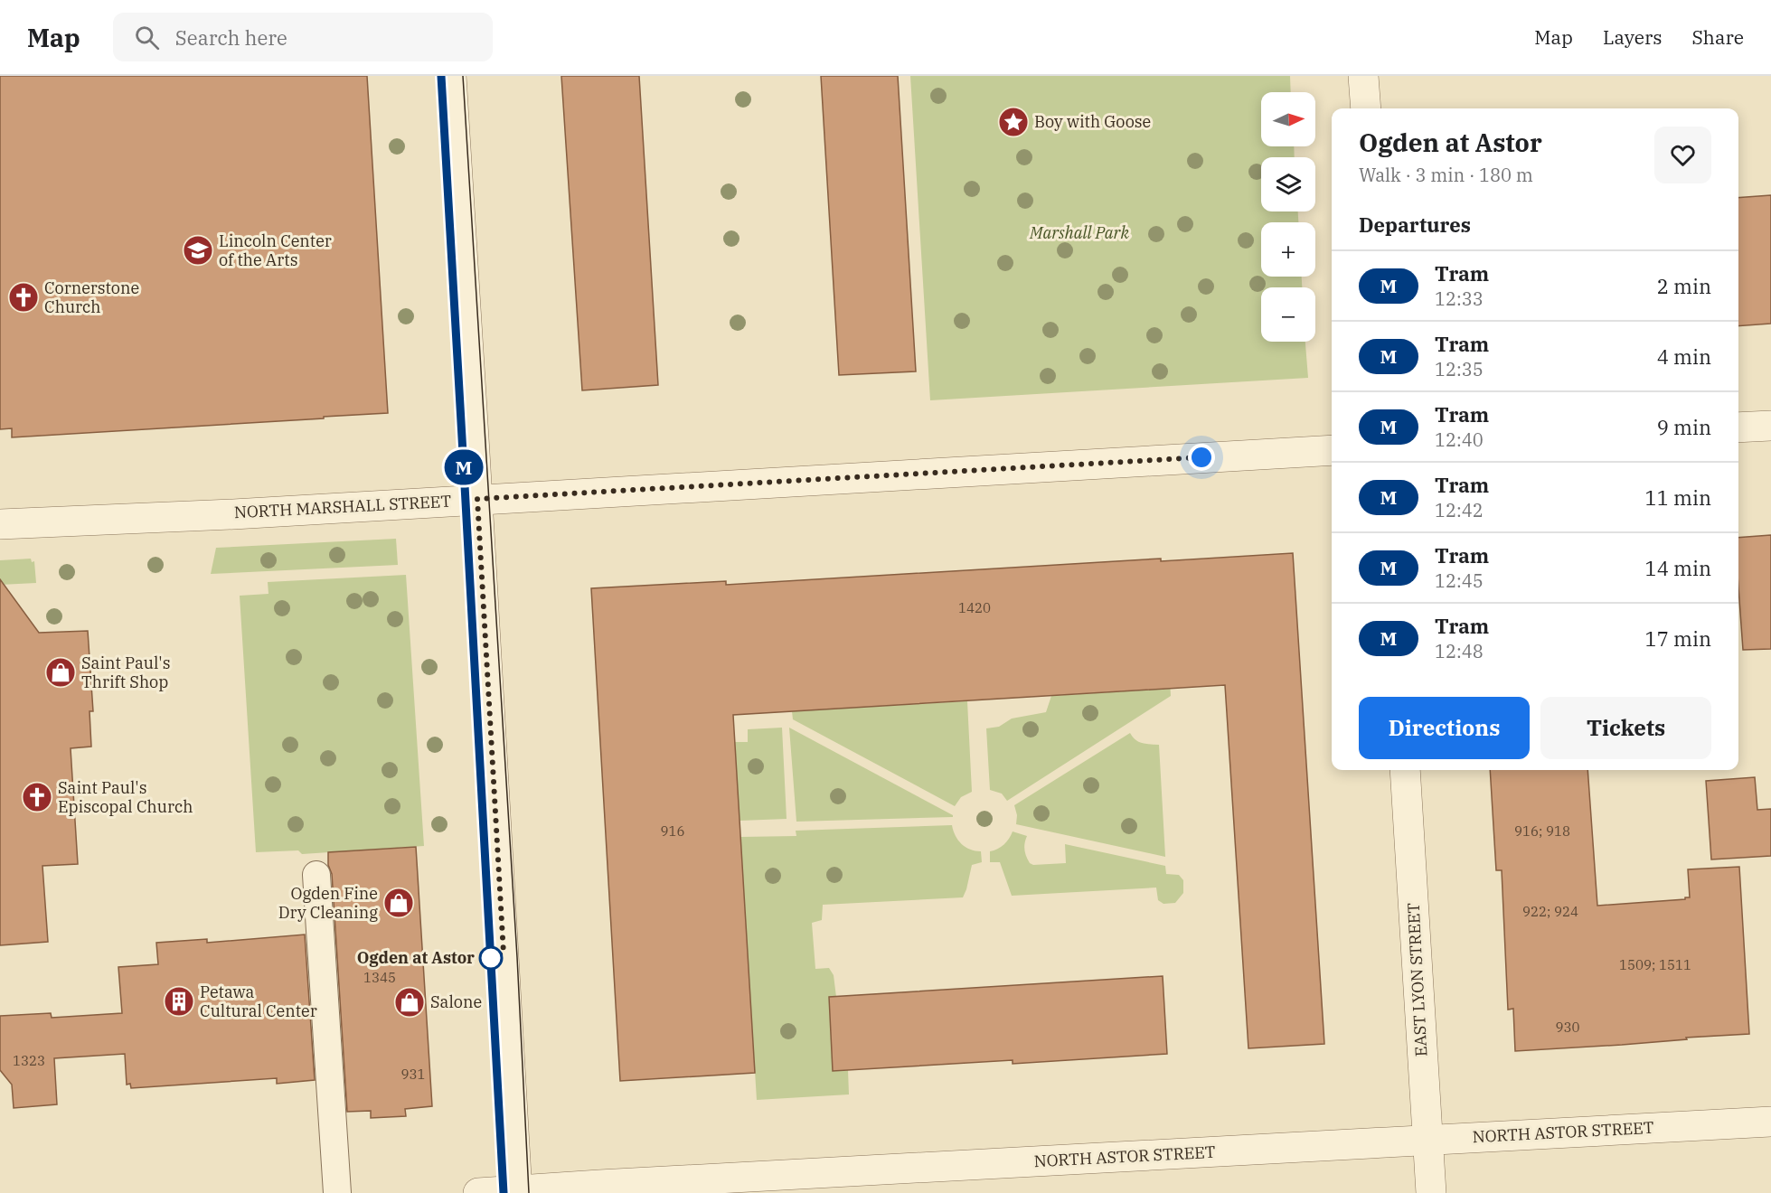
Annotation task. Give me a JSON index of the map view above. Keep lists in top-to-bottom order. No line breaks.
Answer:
{"streets":{"street":["NORTH MARSHALL STREET","EAST LYON STREET","NORTH ASTOR STREET"]},"crossings":[["EAST LYON STREET","NORTH ASTOR STREET"]],"parks":["Marshall Park"],"places":{"place":["Boy with Goose"],"school or university":["Lincoln Center of the Arts"],"church":["Cornerstone Church","Saint Paul's Episcopal Church"],"shop":["Saint Paul's Thrift Shop","Ogden Fine Dry Cleaning","Salone"],"other":["Ogden at Astor"],"building":["Petawa Cultural Center"]},"lines":["tram line M"],"house_numbers":["1420","916","916; 918","922; 924","1509; 1511","1345","930","1323","931"],"north":"right","page":{"header":"Map","search":"Search here","nav":["Map","Layers","Share"],"on_map":"M","map_buttons":["+","−"],"heading":[["Ogden at Astor","Walk · 3 min · 180 m"],"Departures"],"list":[{"mark":"M","name":"Tram","note":"12:33","value":"2 min"},{"mark":"M","name":"Tram","note":"12:35","value":"4 min"},{"mark":"M","name":"Tram","note":"12:40","value":"9 min"},{"mark":"M","name":"Tram","note":"12:42","value":"11 min"},{"mark":"M","name":"Tram","note":"12:45","value":"14 min"},{"mark":"M","name":"Tram","note":"12:48","value":"17 min"}],"buttons":["Directions","Tickets"]}}
